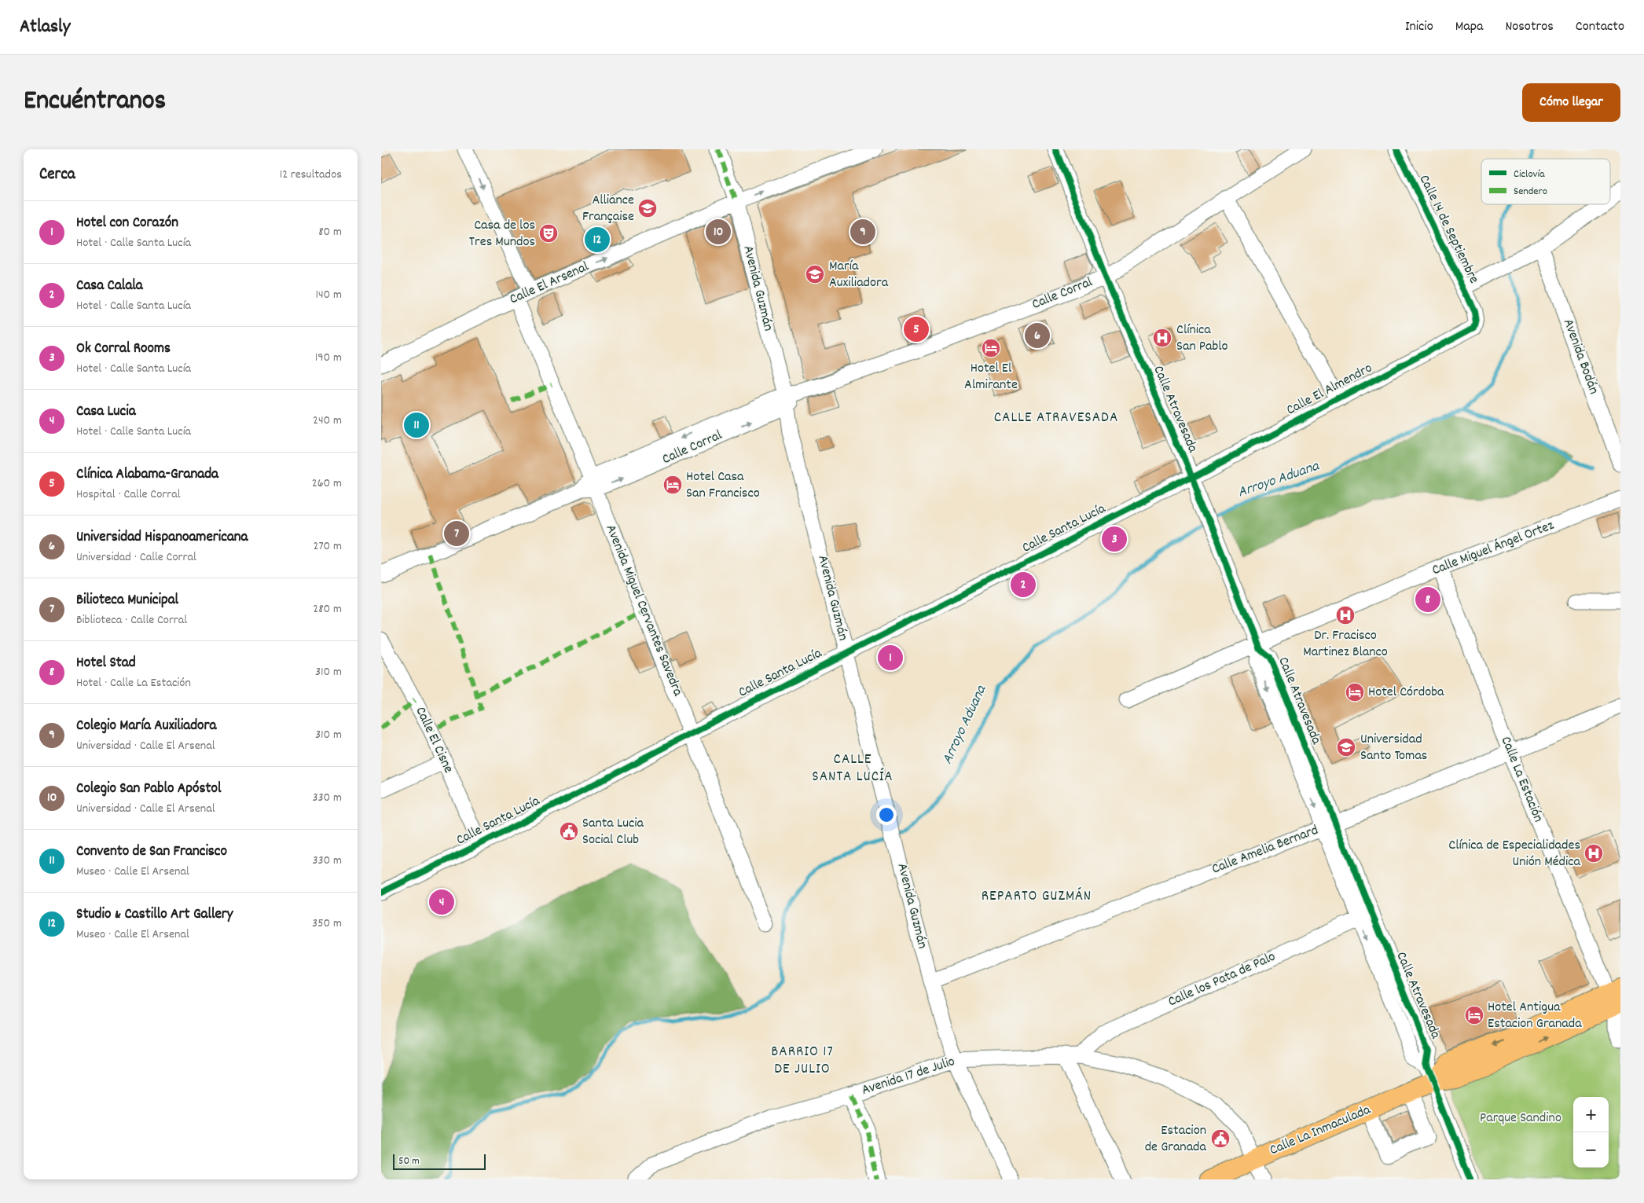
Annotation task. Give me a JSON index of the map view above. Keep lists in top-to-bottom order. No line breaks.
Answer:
{"streets":{"main road":["Calle La Inmaculada"],"street":["Calle 14 de Septiembre","Calle El Arsenal","Avenida Guzmán","Calle Corral","Avenida Bodán","Calle El Almendro","Calle Atravesada","Calle Santa Lucía","Calle Miguel Ángel Ortez","Avenida Miguel Cervantes Savedra","Calle El Cisne","Calle La Estación","Calle Amelia Bernard","Calle los Pata de Palo","Avenida 17 de Julio"]},"crossings":[["Calle 14 de Septiembre","Calle El Almendro"],["Calle El Arsenal","Avenida Guzmán"],["Calle El Arsenal","Avenida Miguel Cervantes Savedra"],["Avenida Guzmán","Calle Corral"],["Avenida Guzmán","Calle Santa Lucía"],["Avenida Guzmán","Calle Amelia Bernard"],["Avenida Guzmán","Avenida 17 de Julio"],["Calle Corral","Calle Atravesada"],["Calle Corral","Avenida Miguel Cervantes Savedra"],["Calle El Almendro","Calle Atravesada"],["Calle El Almendro","Calle Santa Lucía"],["Calle Atravesada","Calle Santa Lucía"],["Calle Atravesada","Calle Miguel Ángel Ortez"],["Calle Atravesada","Calle Amelia Bernard"],["Calle Atravesada","Calle los Pata de Palo"],["Calle Atravesada","Calle La Inmaculada"],["Calle Santa Lucía","Avenida Miguel Cervantes Savedra"],["Calle Santa Lucía","Calle El Cisne"],["Calle Miguel Ángel Ortez","Calle La Estación"],["Calle La Estación","Calle Amelia Bernard"],["Calle La Estación","Calle La Inmaculada"],["Calle los Pata de Palo","Avenida 17 de Julio"],["Avenida 17 de Julio","Calle La Inmaculada"]],"one_way":["Calle El Arsenal"],"districts":["CALLE ATRAVESADA","CALLE SANTA LUCÍA","REPARTO GUZMÁN","BARRIO 17 DE JULIO"],"water":["Arroyo Aduana"],"parks":["Parque Sandino"],"places":{"school or university":["Alliance Française","María Auxiliadora","Universidad Santo Tomas"],"theatre":["Casa de los Tres Mundos"],"hospital":["Clínica San Pablo","Dr. Fracisco Martinez Blanco","Clínica de Especialidades Unión Médica"],"hotel":["Hotel El Almirante","Hotel Casa San Francisco","Hotel Córdoba","Hotel Antigua Estacion Granada"],"public building":["Santa Lucia Social Club","Estacion de Granada"]},"legend":["Ciclovía","Sendero"],"scale_bar":"50 m","page":{"header":"Atlasly","nav":["Inicio","Mapa","Nosotros","Contacto"],"title":"Encuéntranos","buttons":"Cómo llegar","heading":["Cerca","12 resultados"],"list":[{"mark":"1","name":"Hotel con Corazón","note":"Hotel · Calle Santa Lucía","value":"80 m"},{"mark":"2","name":"Casa Calala","note":"Hotel · Calle Santa Lucía","value":"140 m"},{"mark":"3","name":"Ok Corral Rooms","note":"Hotel · Calle Santa Lucía","value":"190 m"},{"mark":"4","name":"Casa Lucia","note":"Hotel · Calle Santa Lucía","value":"240 m"},{"mark":"5","name":"Clínica Alabama-Granada","note":"Hospital · Calle Corral","value":"260 m"},{"mark":"6","name":"Universidad Hispanoamericana","note":"Universidad · Calle Corral","value":"270 m"},{"mark":"7","name":"Bilioteca Municipal","note":"Biblioteca · Calle Corral","value":"280 m"},{"mark":"8","name":"Hotel Stad","note":"Hotel · Calle La Estación","value":"310 m"},{"mark":"9","name":"Colegio María Auxiliadora","note":"Universidad · Calle El Arsenal","value":"310 m"},{"mark":"10","name":"Colegio San Pablo Apóstol","note":"Universidad · Calle El Arsenal","value":"330 m"},{"mark":"11","name":"Convento de San Francisco","note":"Museo · Calle El Arsenal","value":"330 m"},{"mark":"12","name":"Studio & Castillo Art Gallery","note":"Museo · Calle El Arsenal","value":"350 m"}],"pins":["9","10","12","5","6","11","7","3","2","8","1","4"],"map_buttons":["+","−"],"scale":"50 m"}}
